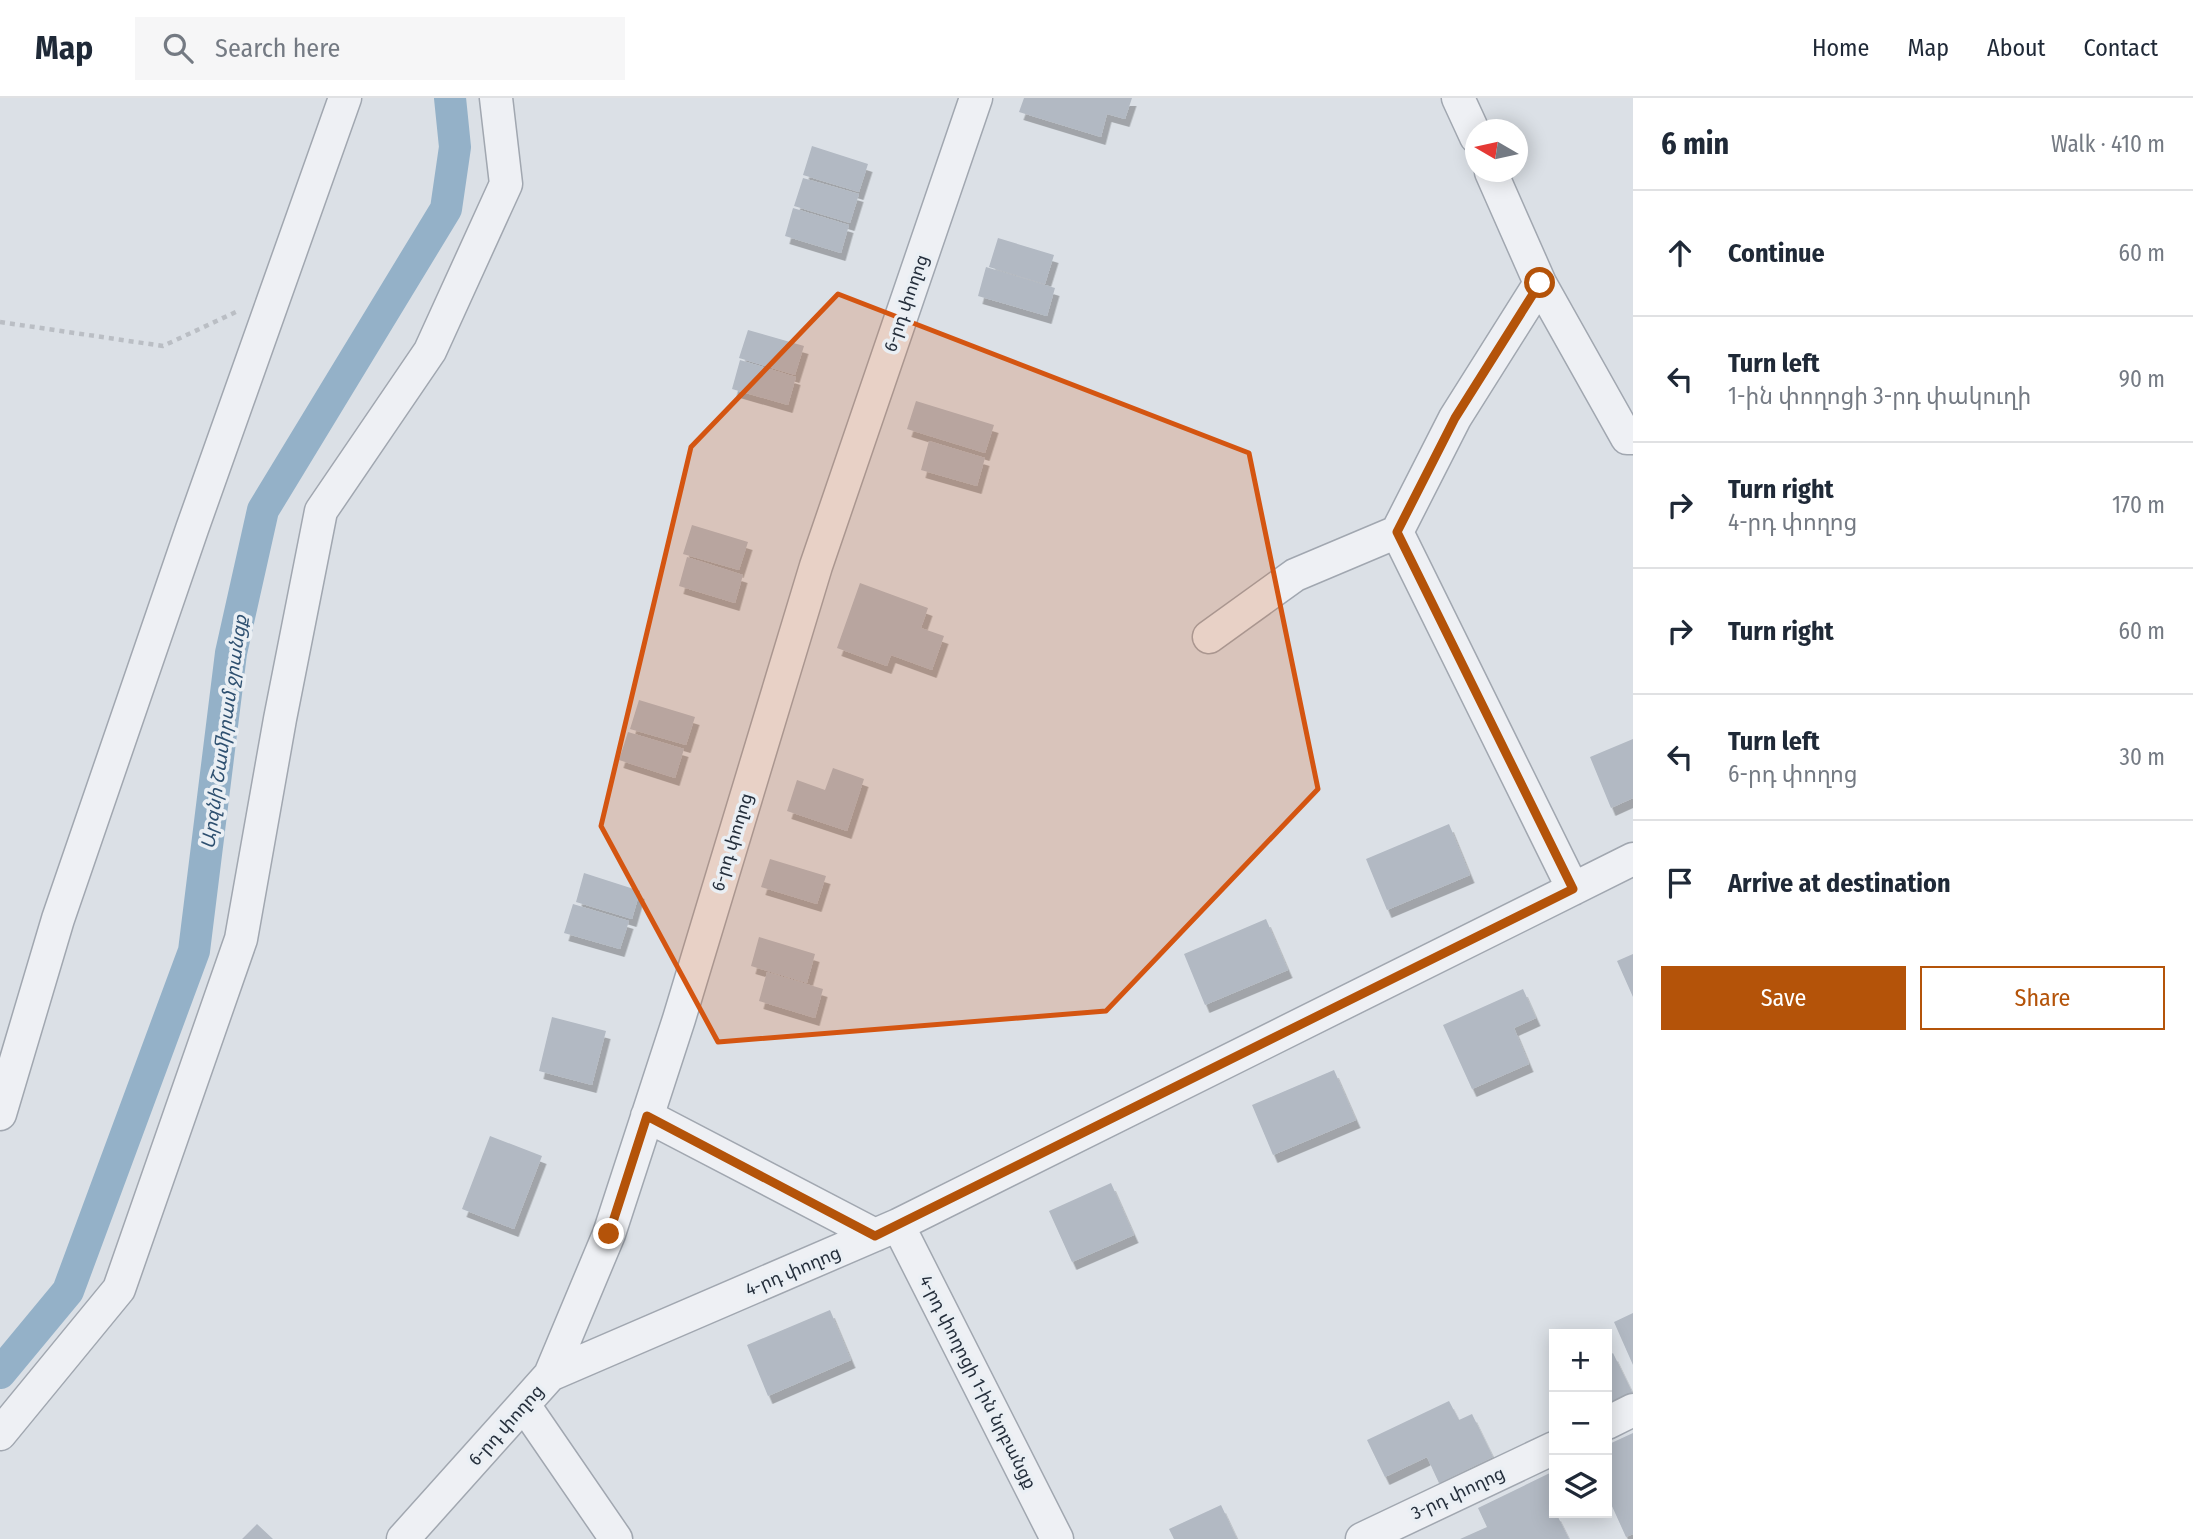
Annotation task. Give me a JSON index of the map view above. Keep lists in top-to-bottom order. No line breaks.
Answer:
{"streets":{"street":["6-րդ փողոց","4-րդ փողոց","4-րդ փողոցի 1-ին նրբանցք","3-րդ փողոց"]},"crossings":[["6-րդ փողոց","4-րդ փողոց"],["4-րդ փողոց","4-րդ փողոցի 1-ին նրբանցք"]],"water":["Արզնի Շամիրամ ջրանցք"],"north":"left","page":{"header":"Map","search":"Search here","nav":["Home","Map","About","Contact"],"heading":["6 min","Walk · 410 m"],"list":[["Continue","60 m"],["Turn left","1-ին փողոցի 3-րդ փակուղի","90 m"],["Turn right","4-րդ փողոց","170 m"],["Turn right","60 m"],["Turn left","6-րդ փողոց","30 m"],"Arrive at destination"],"buttons":["Save","Share"],"map_buttons":["+","−"]}}
